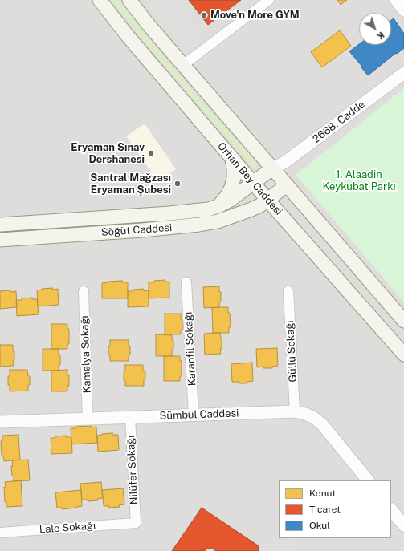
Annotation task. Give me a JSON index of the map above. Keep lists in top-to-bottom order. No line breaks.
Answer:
{"streets":{"main road":["Orhan Bey Caddesi","Söğüt Caddesi"],"street":["2668. Cadde","Karanfil Sokağı","Güllü Sokağı","Kamelya Sokağı","Sümbül Caddesi","Nilüfer Sokağı","Lale Sokağı"]},"crossings":[["2668. Cadde","Söğüt Caddesi"],["Orhan Bey Caddesi","Söğüt Caddesi"],["Karanfil Sokağı","Sümbül Caddesi"],["Güllü Sokağı","Sümbül Caddesi"],["Kamelya Sokağı","Sümbül Caddesi"],["Sümbül Caddesi","Nilüfer Sokağı"],["Nilüfer Sokağı","Lale Sokağı"]],"parks":["1. Alaadin Keykubat Parkı"],"places":["Move'n More GYM","Eryaman Sınav Dershanesi","Santral Mağzası Eryaman Şubesi"],"legend":["Konut","Ticaret","Okul"],"north":"bottom right"}
